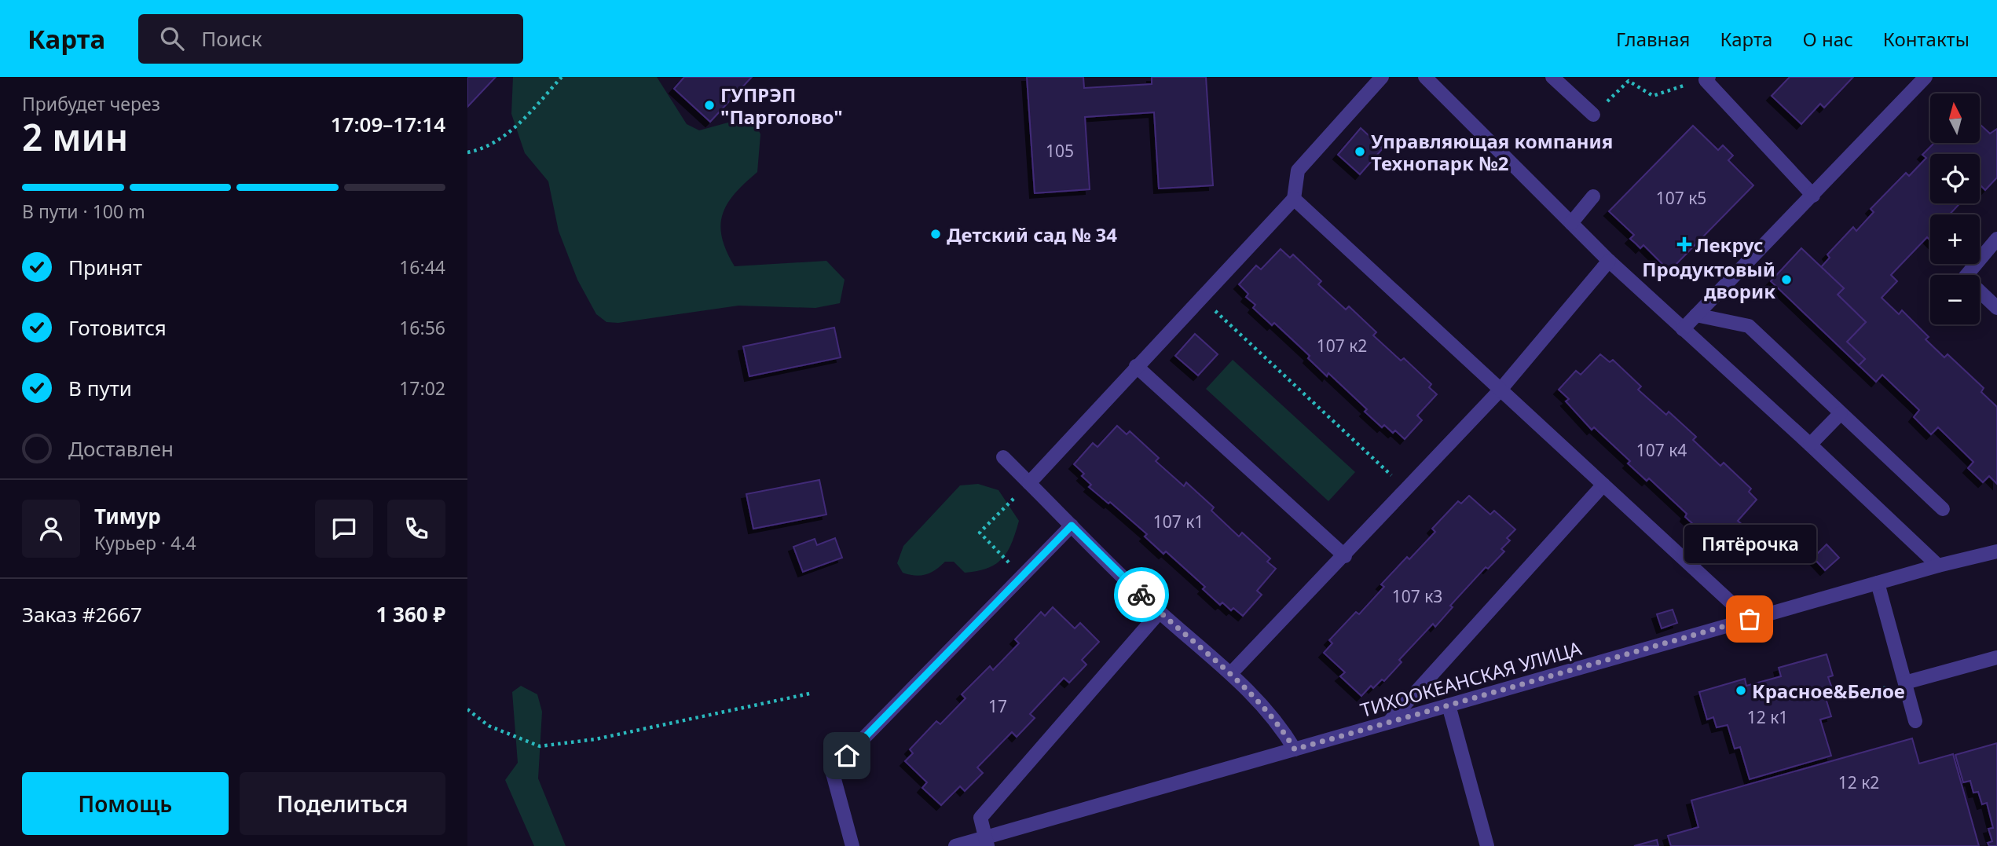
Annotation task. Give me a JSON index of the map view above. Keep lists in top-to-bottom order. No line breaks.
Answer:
{"streets":{"street":["ТИХООКЕАНСКАЯ УЛИЦА"]},"places":{"other":["ГУПРЭП \"Парголово\"","Управляющая компания Технопарк №2","Детский сад № 34","Продуктовый дворик","Пятёрочка","Красное&Белое"],"health":["Лекрус"]},"house_numbers":["105","107 к5","107 к2","107 к4","107 к1","107 к3","17","12 к1","12 к2"],"north":"top","page":{"header":"Карта","search":"Поиск","nav":["Главная","Карта","О нас","Контакты"],"heading":["2 мин","Прибудет через","17:09–17:14"],"panel":["Тимур","Курьер · 4.4","Заказ #2667","1 360 ₽"],"map_buttons":["+","−"],"bar":"В пути · 100 m","list":[["Принят","16:44"],["Готовится","16:56"],["В пути","17:02"],"Доставлен"],"bubble":"Пятёрочка","buttons":["Помощь","Поделиться"]}}
